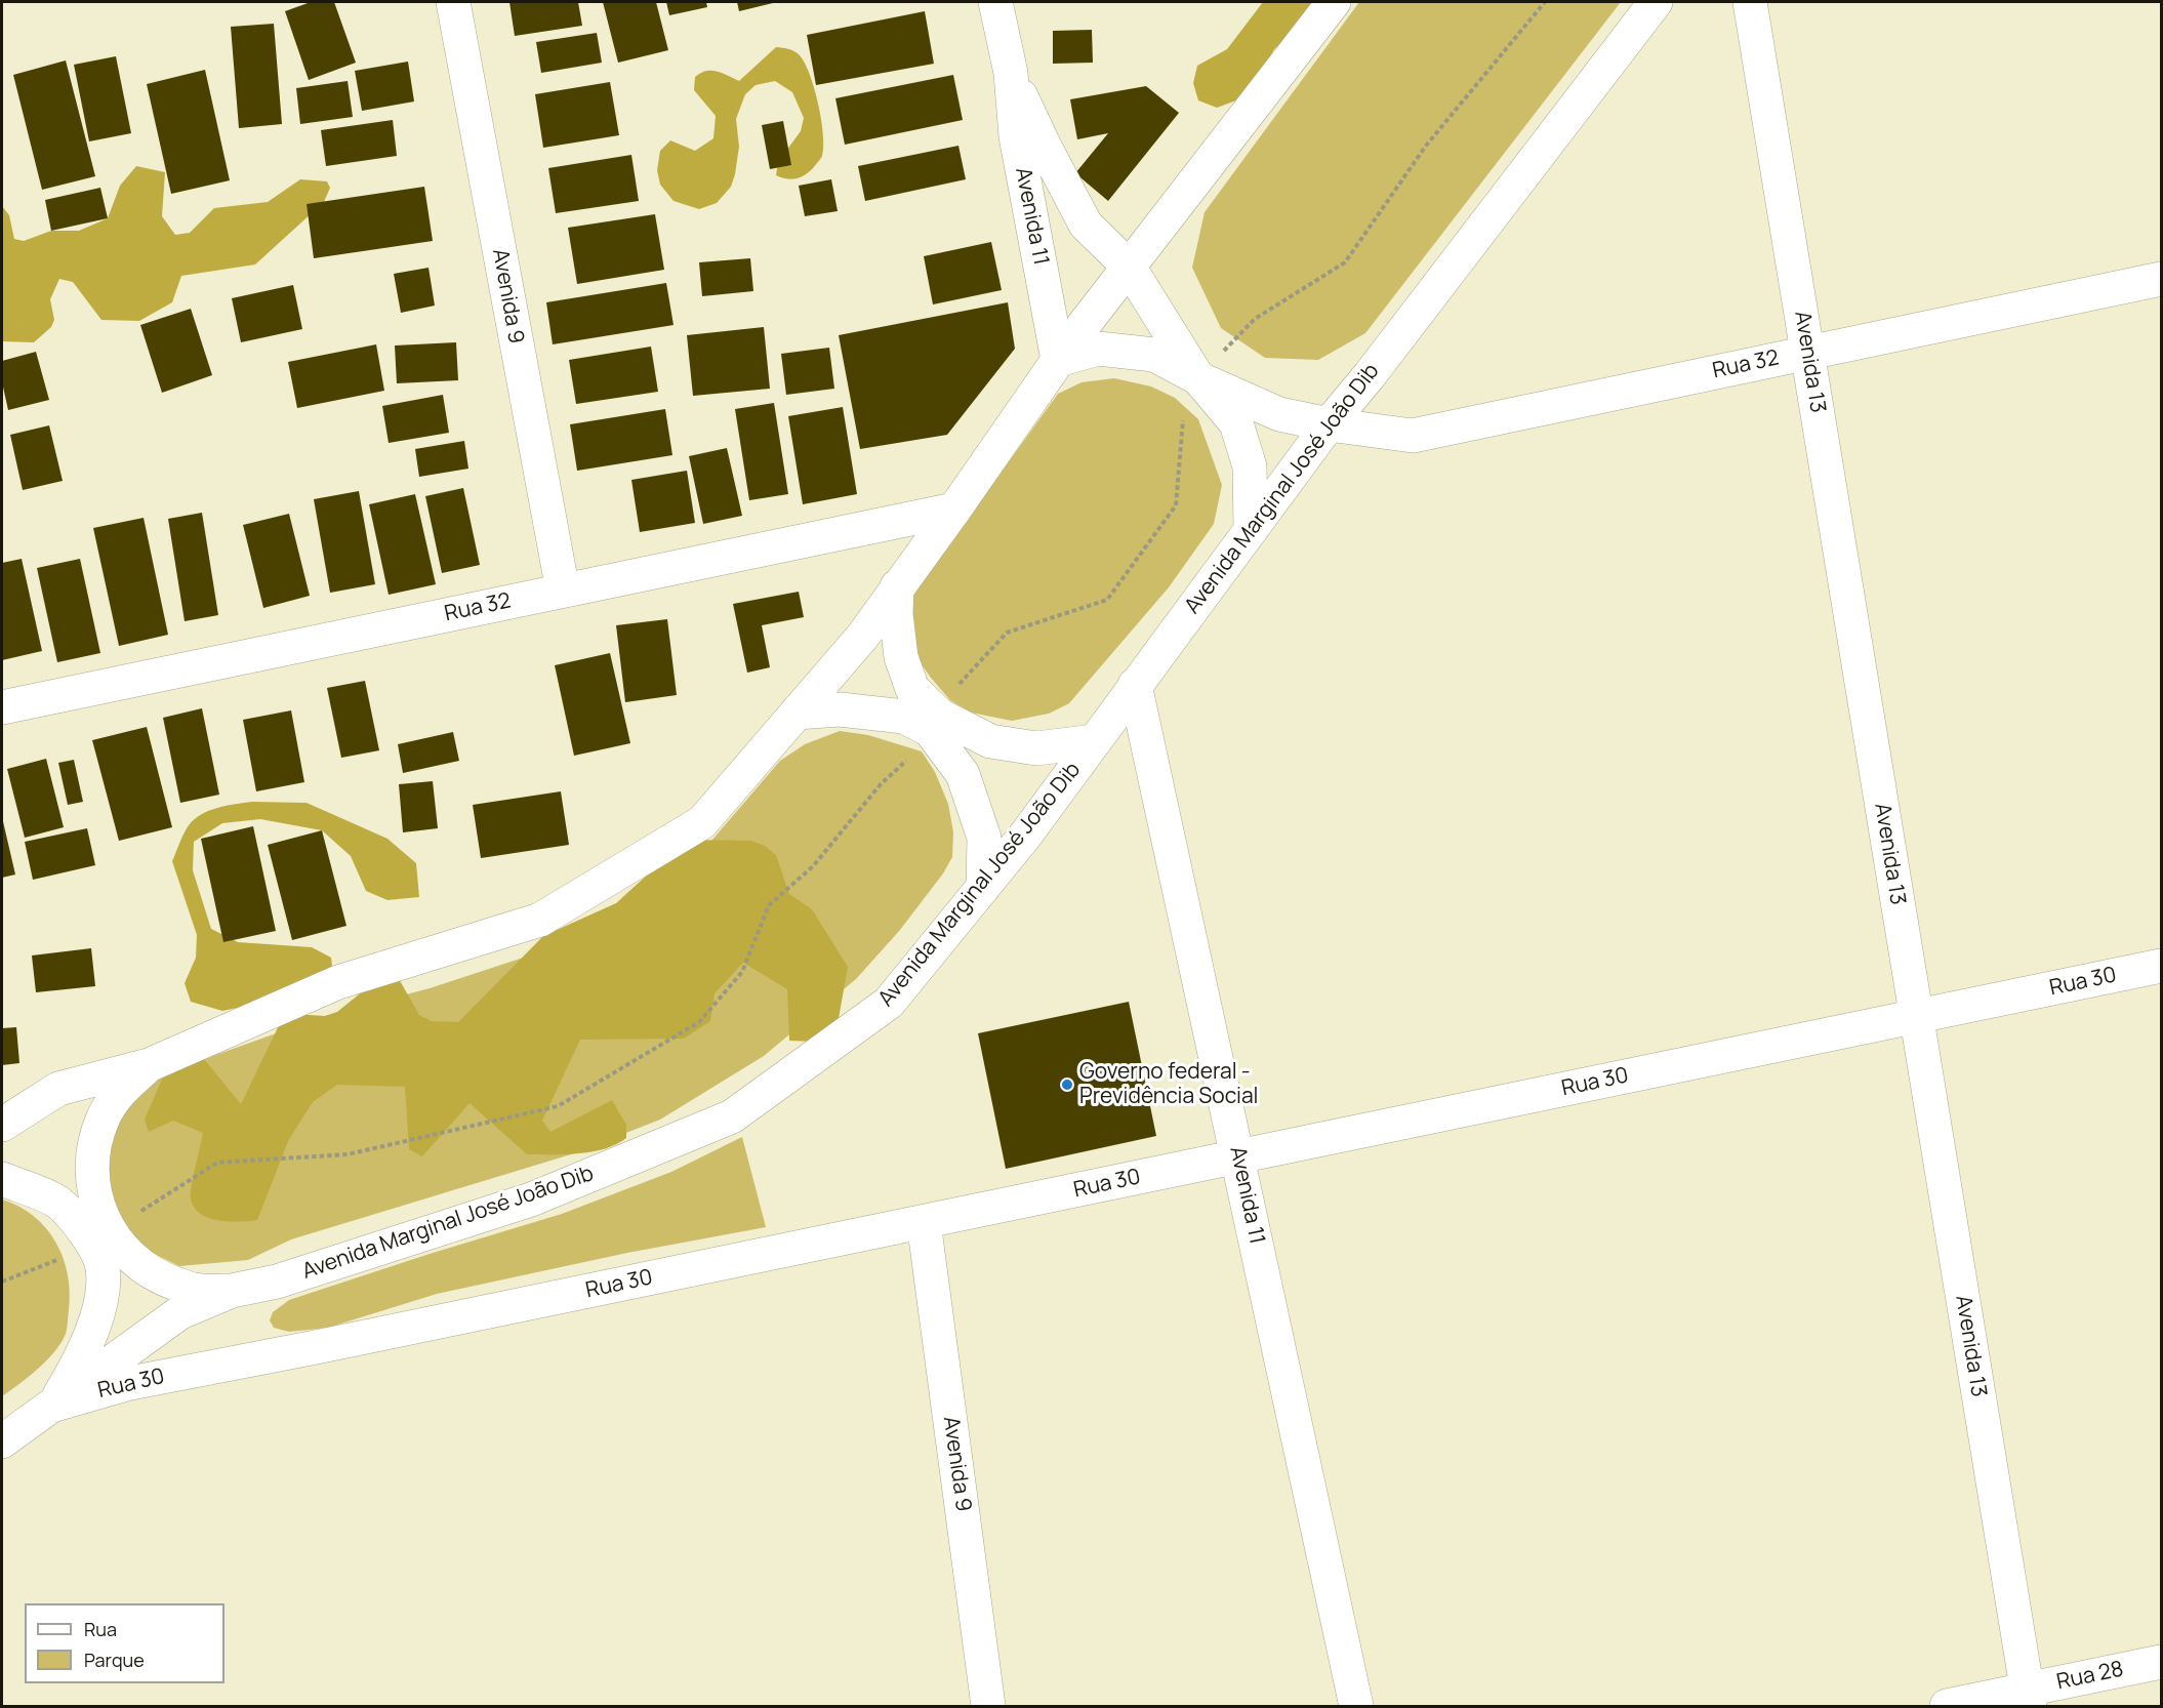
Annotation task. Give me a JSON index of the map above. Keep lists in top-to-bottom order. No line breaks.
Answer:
{"streets":{"street":["Avenida 11","Avenida 9","Avenida 13","Rua 32","Avenida Marginal José João Dib","Rua 30","Rua 28"]},"crossings":[["Avenida 11","Rua 32"],["Avenida 11","Avenida Marginal José João Dib"],["Avenida 11","Rua 30"],["Avenida 9","Rua 32"],["Avenida 9","Rua 30"],["Avenida 13","Rua 32"],["Avenida 13","Rua 30"],["Avenida 13","Rua 28"],["Rua 32","Avenida Marginal José João Dib"],["Avenida Marginal José João Dib","Rua 30"]],"places":["Governo federal - Previdência Social"],"legend":["Rua","Parque"]}
